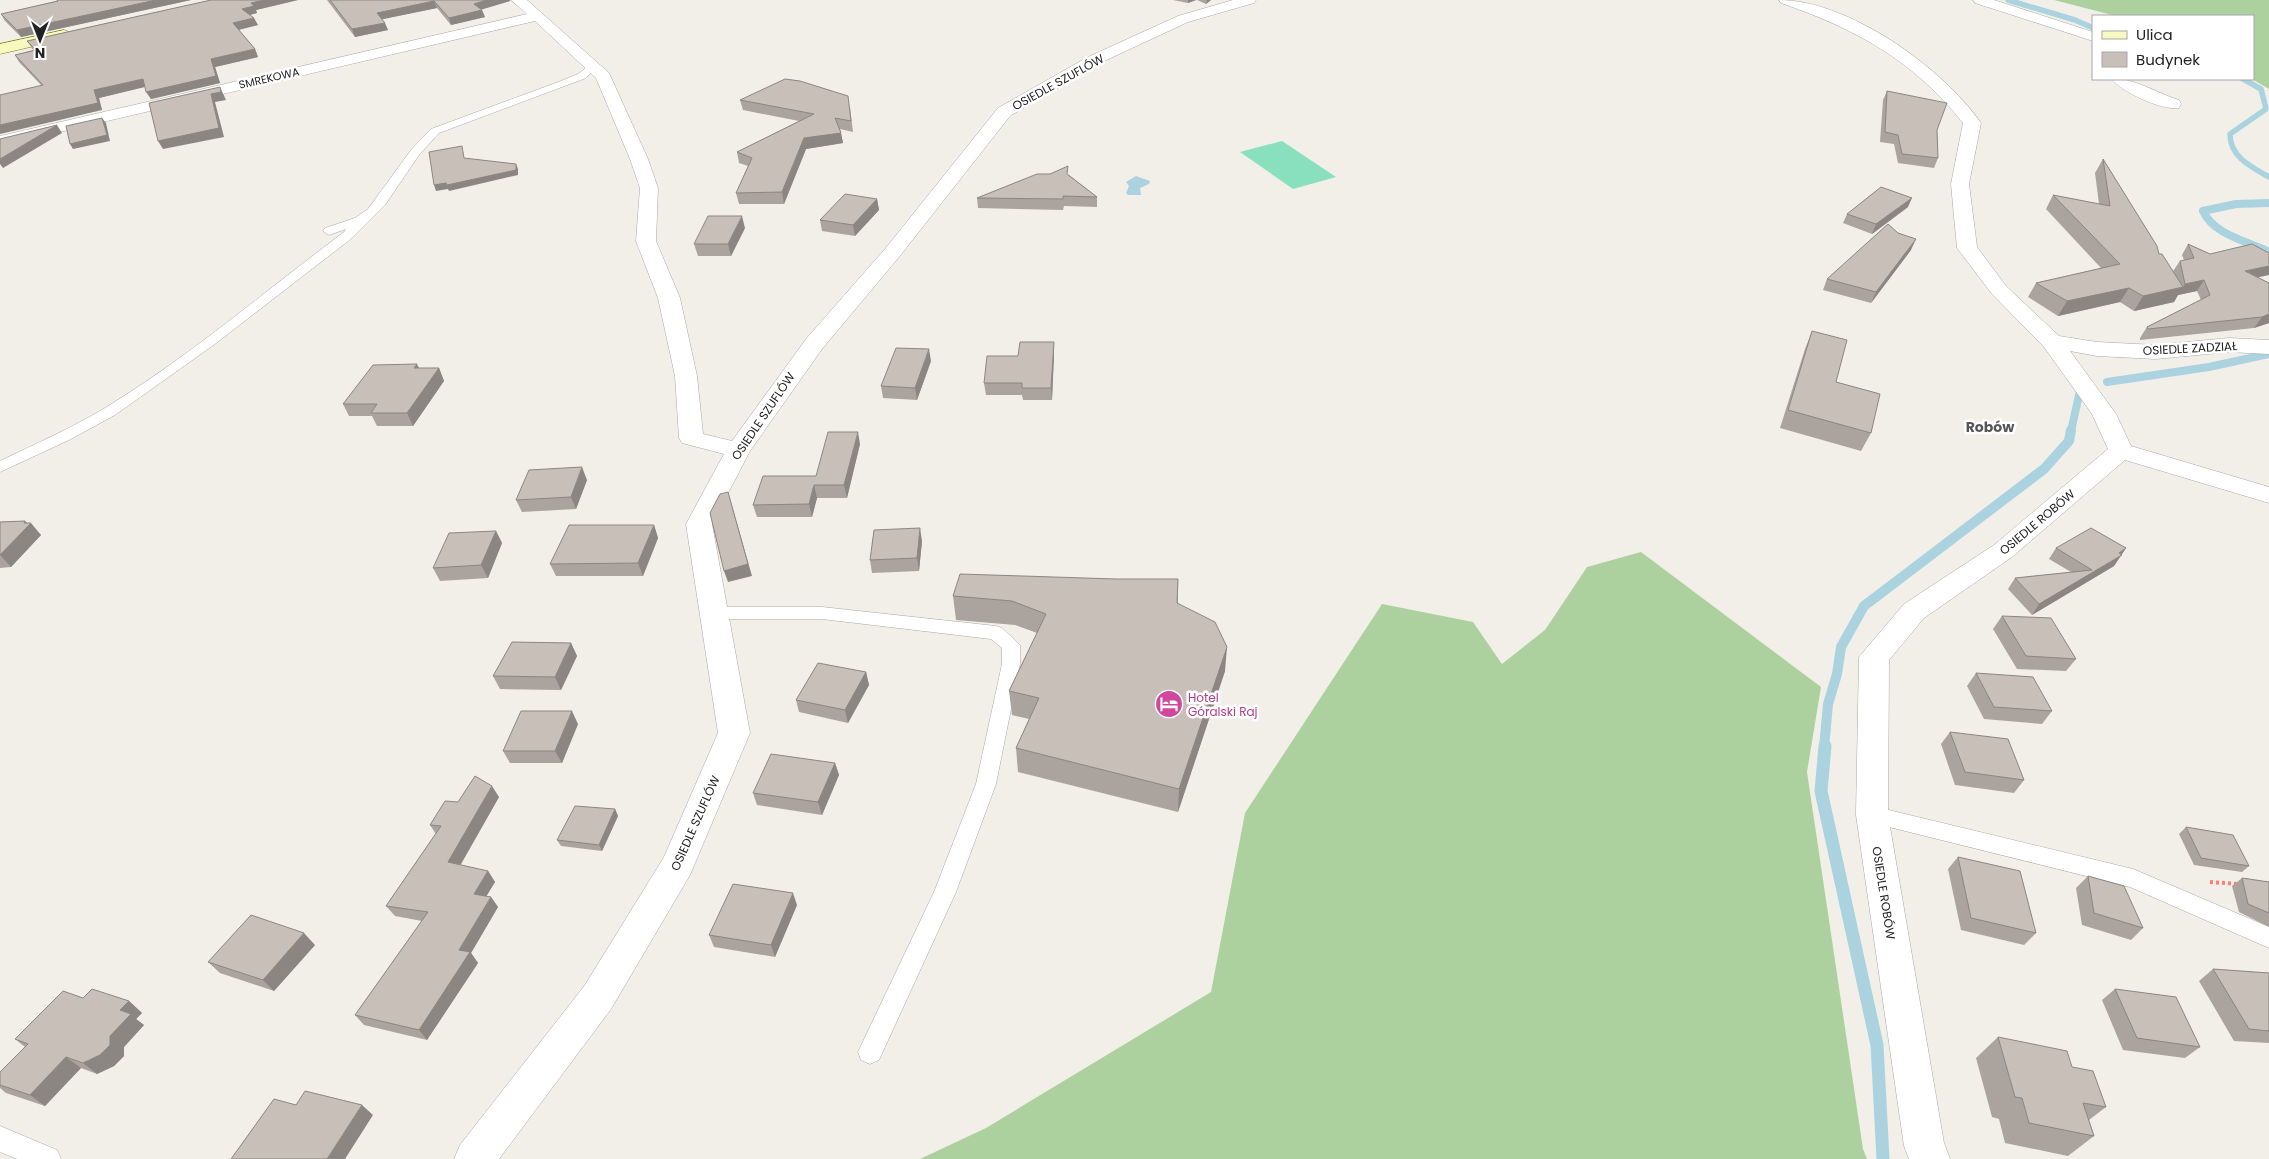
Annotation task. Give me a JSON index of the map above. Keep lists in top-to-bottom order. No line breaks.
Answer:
{"streets":{"street":["SMREKOWA","OSIEDLE SZUFLÓW","OSIEDLE ZADZIAŁ","OSIEDLE ROBÓW"]},"districts":["Robów"],"places":{"hotel":["Hotel Góralski Raj"]},"legend":["Ulica","Budynek"],"north":"bottom"}
